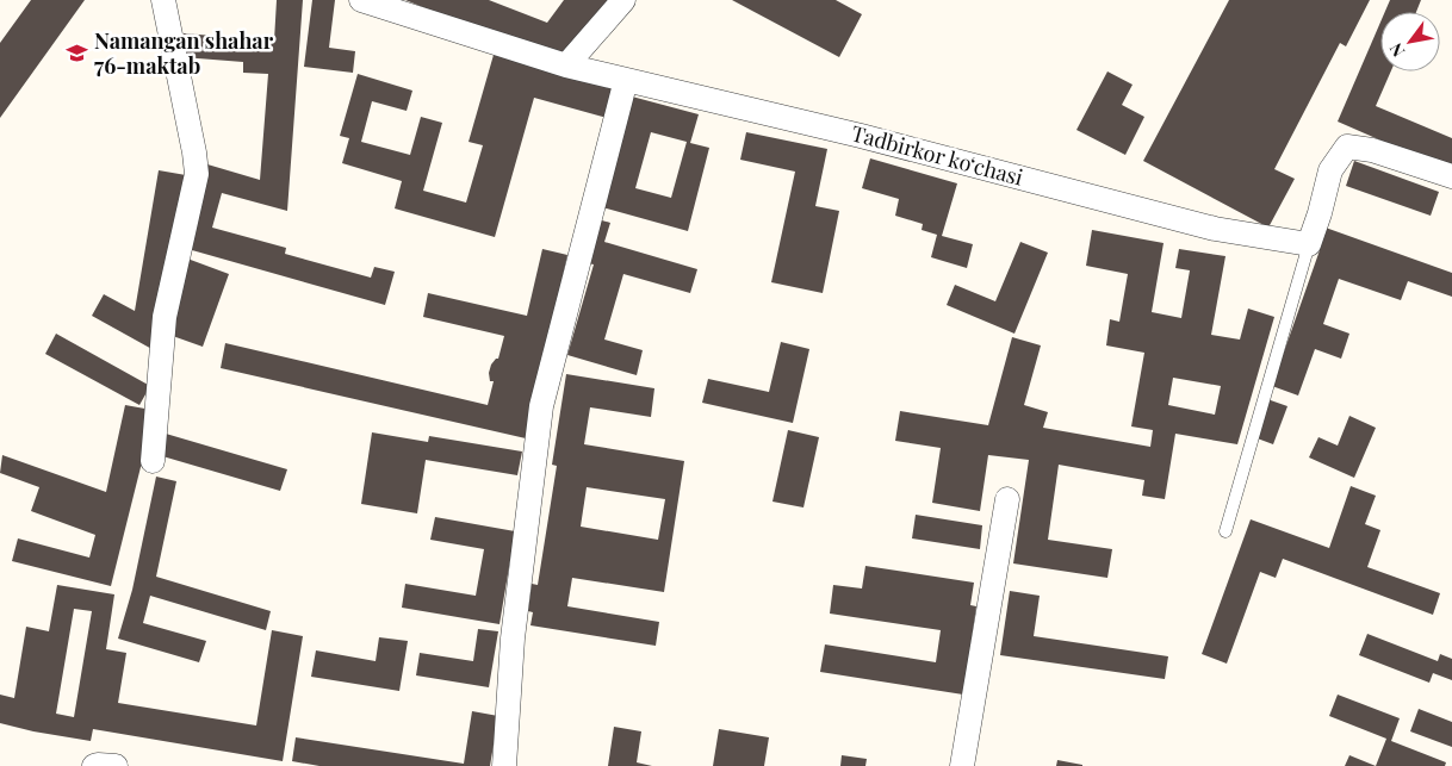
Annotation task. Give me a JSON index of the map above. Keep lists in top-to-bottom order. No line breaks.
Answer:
{"streets":{"street":["Tadbirkor koʻchasi"]},"places":{"school or university":["Namangan shahar 76-maktab"]},"north":"bottom left"}
